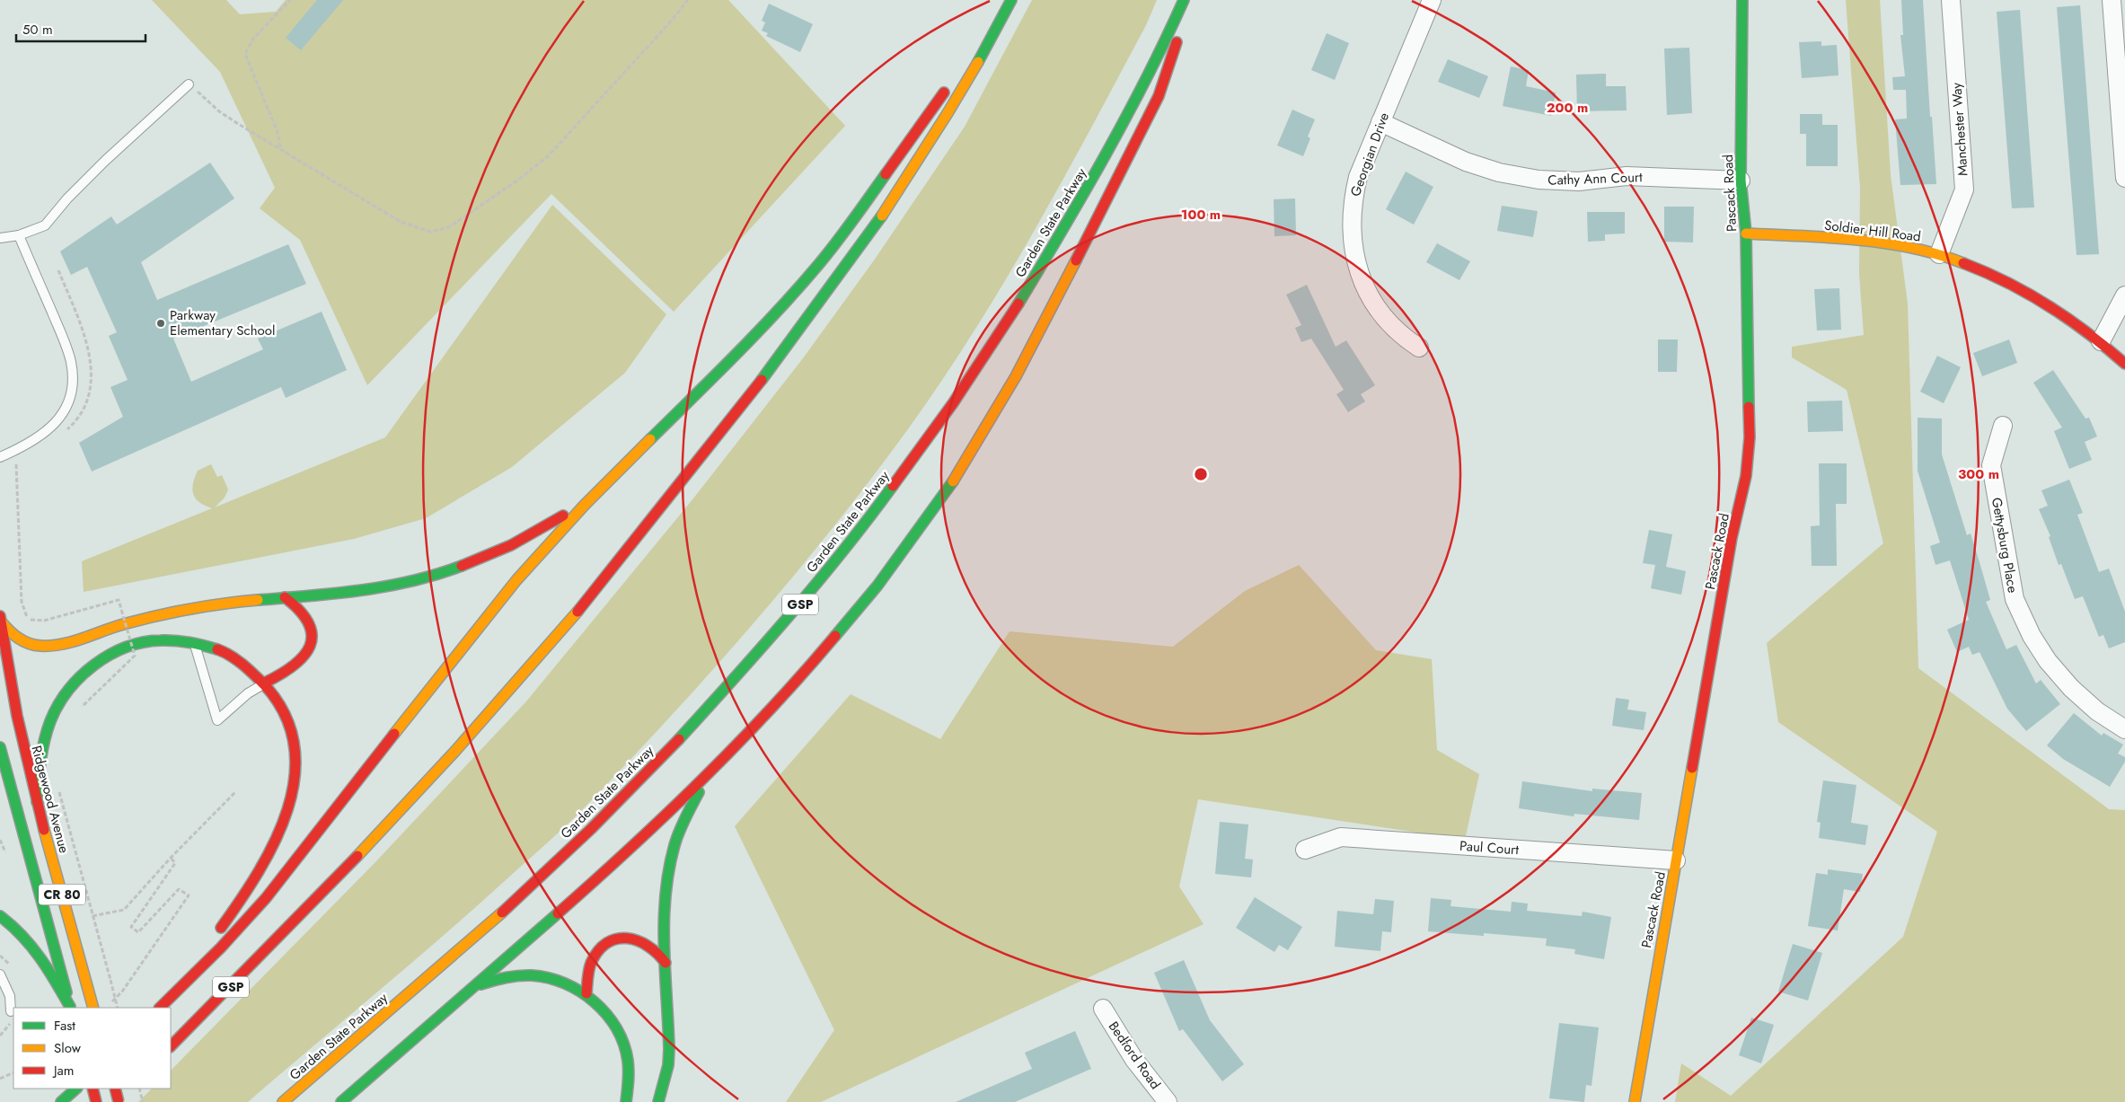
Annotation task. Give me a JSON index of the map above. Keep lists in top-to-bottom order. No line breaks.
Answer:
{"streets":{"main road":["Pascack Road","Garden State Parkway","Soldier Hill Road","GSP","Ridgewood Avenue","CR 80"],"street":["Manchester Way","Georgian Drive","Cathy Ann Court","Gettysburg Place","Paul Court","Bedford Road"]},"crossings":[["Manchester Way","Soldier Hill Road"],["Georgian Drive","Cathy Ann Court"],["Cathy Ann Court","Pascack Road"],["Pascack Road","Soldier Hill Road"],["Pascack Road","Paul Court"]],"places":["Parkway Elementary School"],"legend":["Fast","Slow","Jam"],"scale_bar":"50 m","rings":["200 m","100 m","300 m"]}
